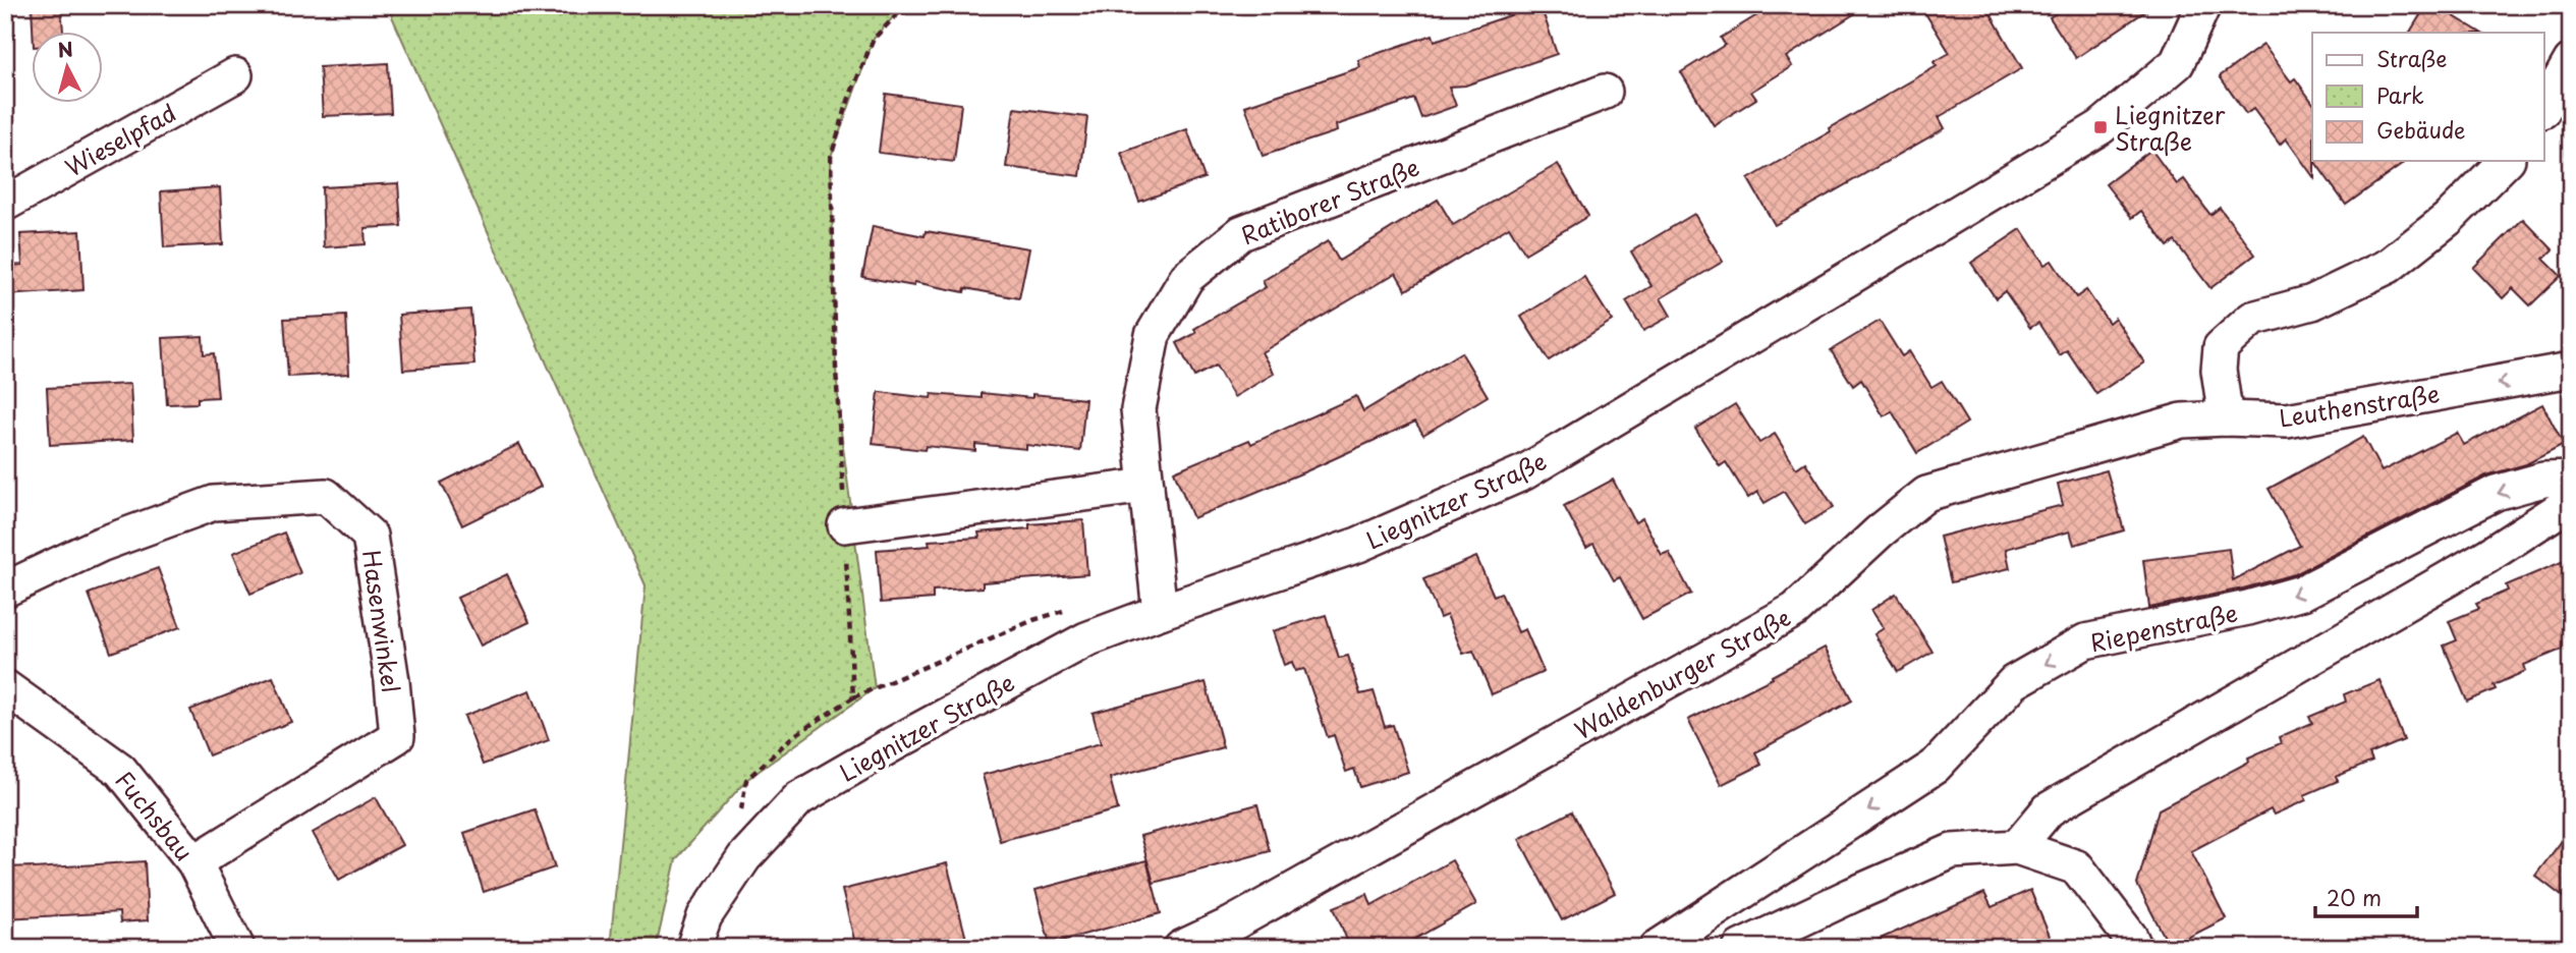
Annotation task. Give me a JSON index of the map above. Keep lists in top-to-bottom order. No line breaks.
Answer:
{"streets":{"street":["Wieselpfad","Ratiborer Straße","Leuthenstraße","Liegnitzer Straße","Hasenwinkel","Riepenstraße","Waldenburger Straße","Fuchsbau"]},"crossings":[["Ratiborer Straße","Liegnitzer Straße"],["Leuthenstraße","Waldenburger Straße"],["Hasenwinkel","Fuchsbau"]],"places":{"transit":["Liegnitzer Straße"]},"legend":["Straße","Park","Gebäude"],"scale_bar":"20 m","north":"top"}
